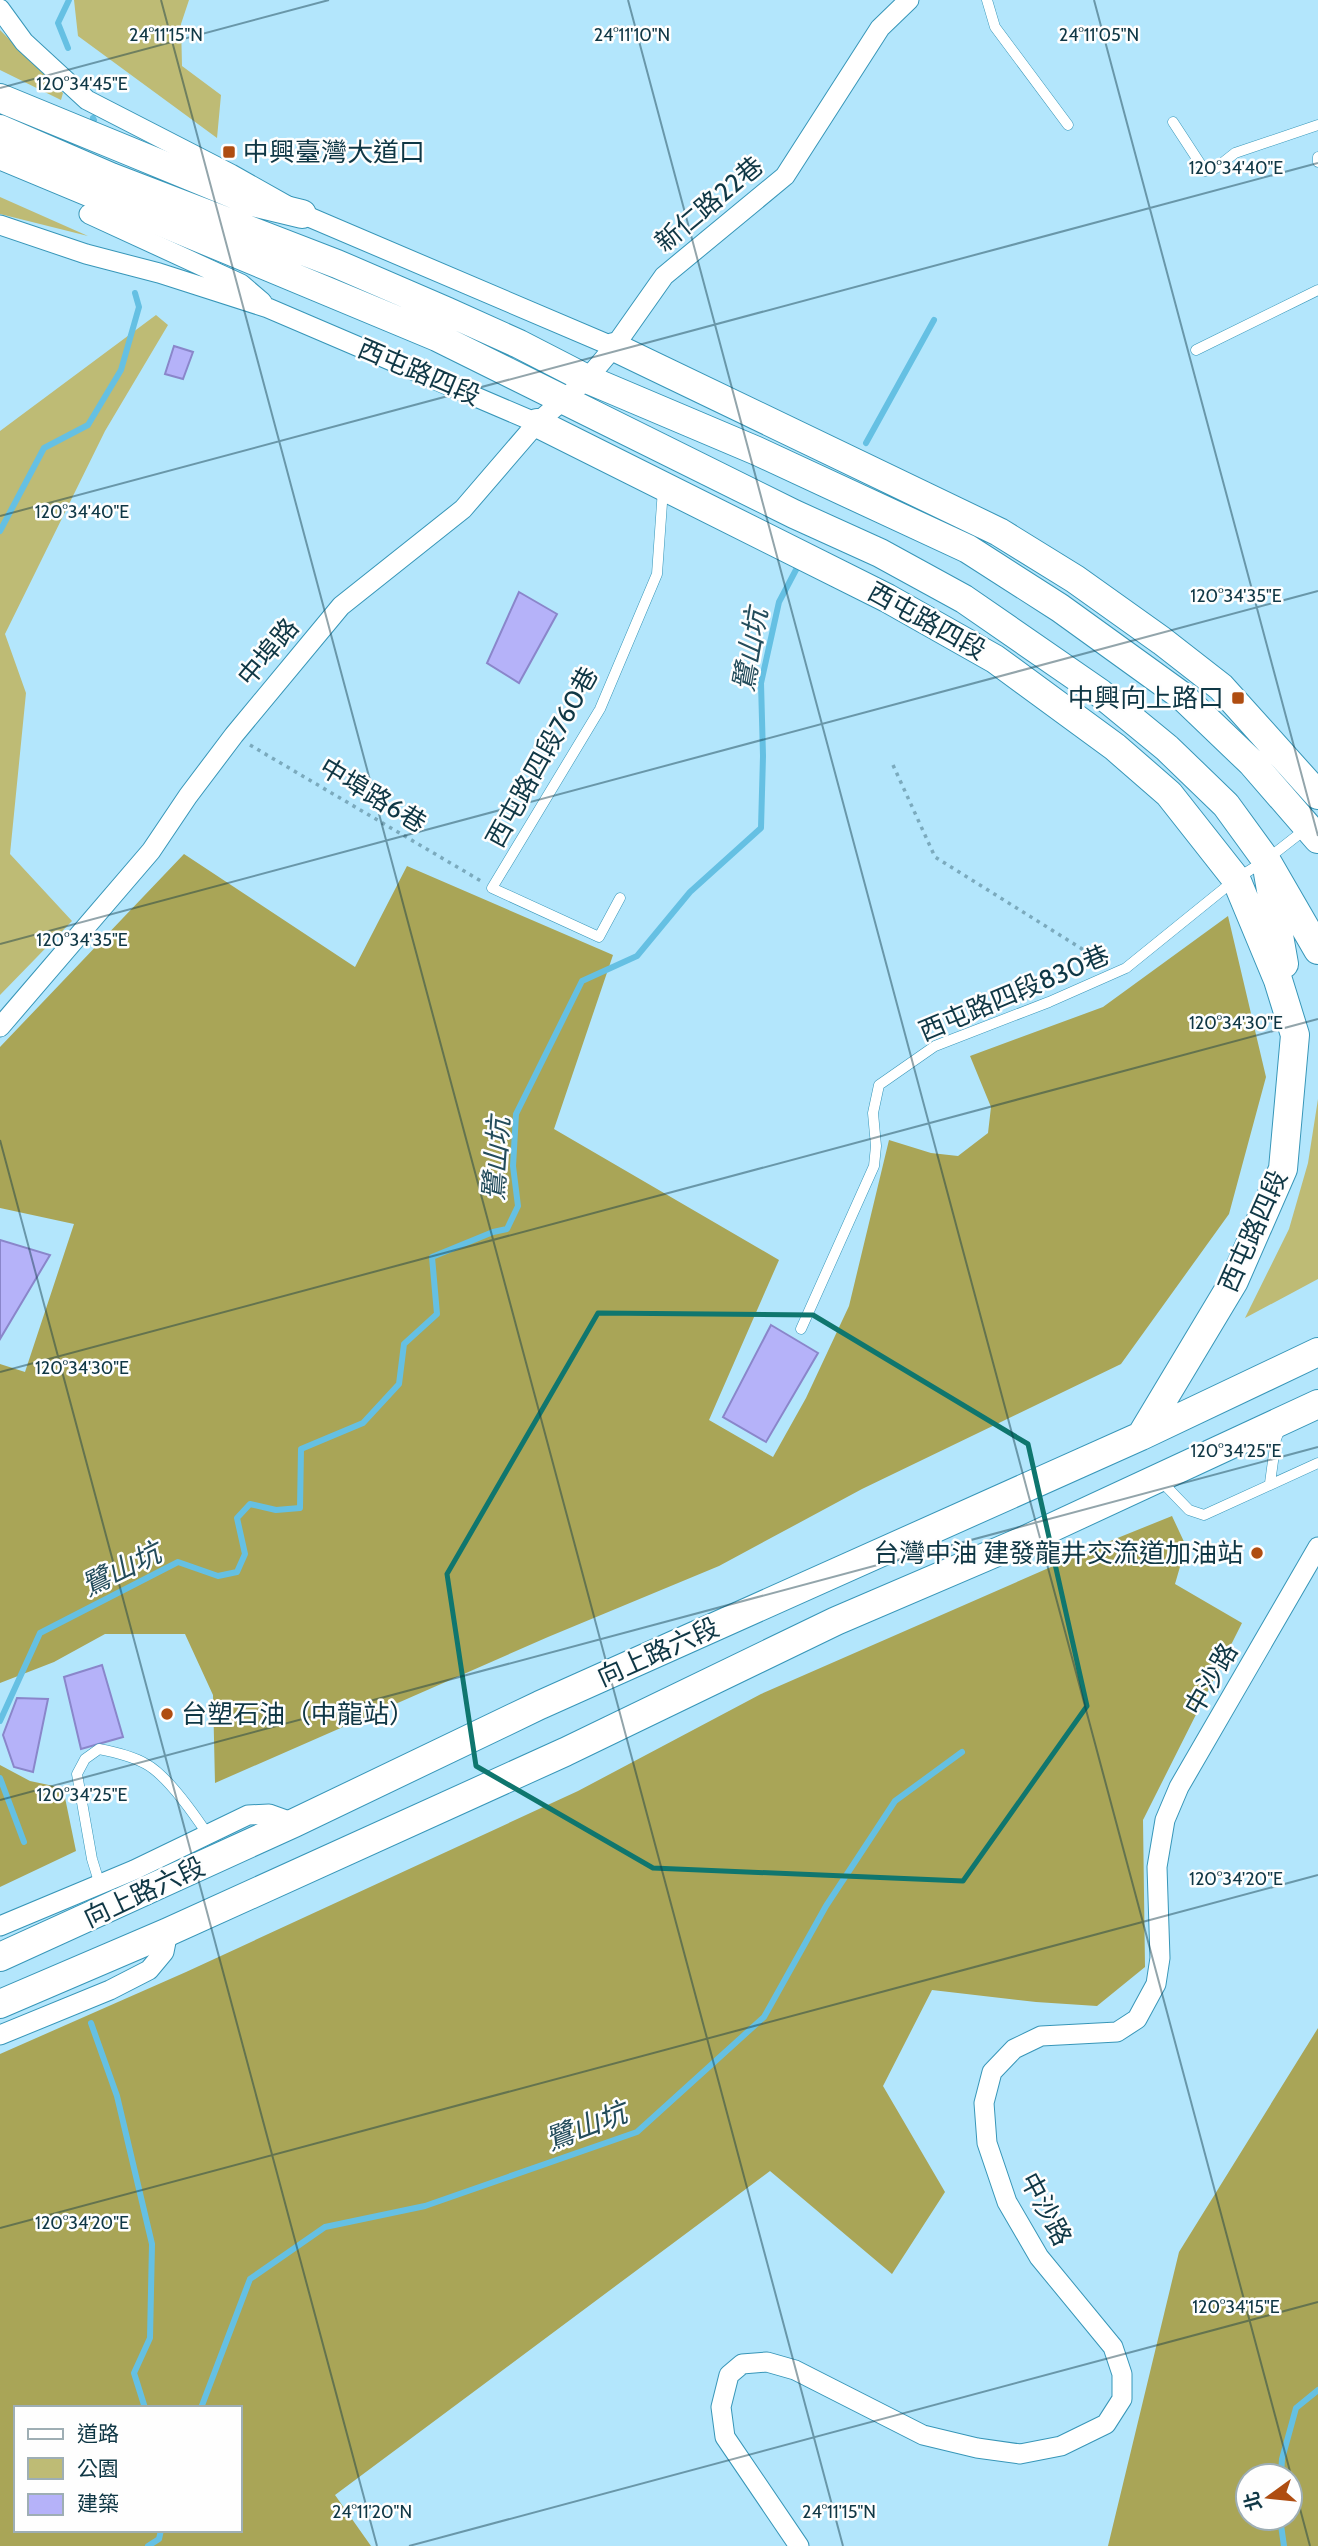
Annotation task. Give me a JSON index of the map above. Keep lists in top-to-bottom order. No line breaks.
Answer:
{"streets":{"street":["新仁路22巷","西屯路四段","中埠路","向上路六段","中沙路"],"lane":["西屯路四段760巷","西屯路四段830巷"],"path":["中埠路6巷"]},"crossings":[["新仁路22巷","中埠路"],["西屯路四段","中埠路"],["西屯路四段","西屯路四段760巷"],["西屯路四段","西屯路四段830巷"],["西屯路四段","向上路六段"],["中埠路","中埠路6巷"],["西屯路四段760巷","中埠路6巷"]],"water":["鷺山坑"],"places":{"transit":["中興臺灣大道口","中興向上路口"],"other":["台灣中油 建發龍井交流道加油站","台塑石油（中龍站）"]},"legend":["道路","公園","建築"],"north":"left","coordinates":["24°11'15\"N","24°11'10\"N","24°11'05\"N","120°34'45\"E","120°34'40\"E","120°34'35\"E","120°34'30\"E","120°34'25\"E","120°34'20\"E","120°34'15\"E","24°11'20\"N"]}
